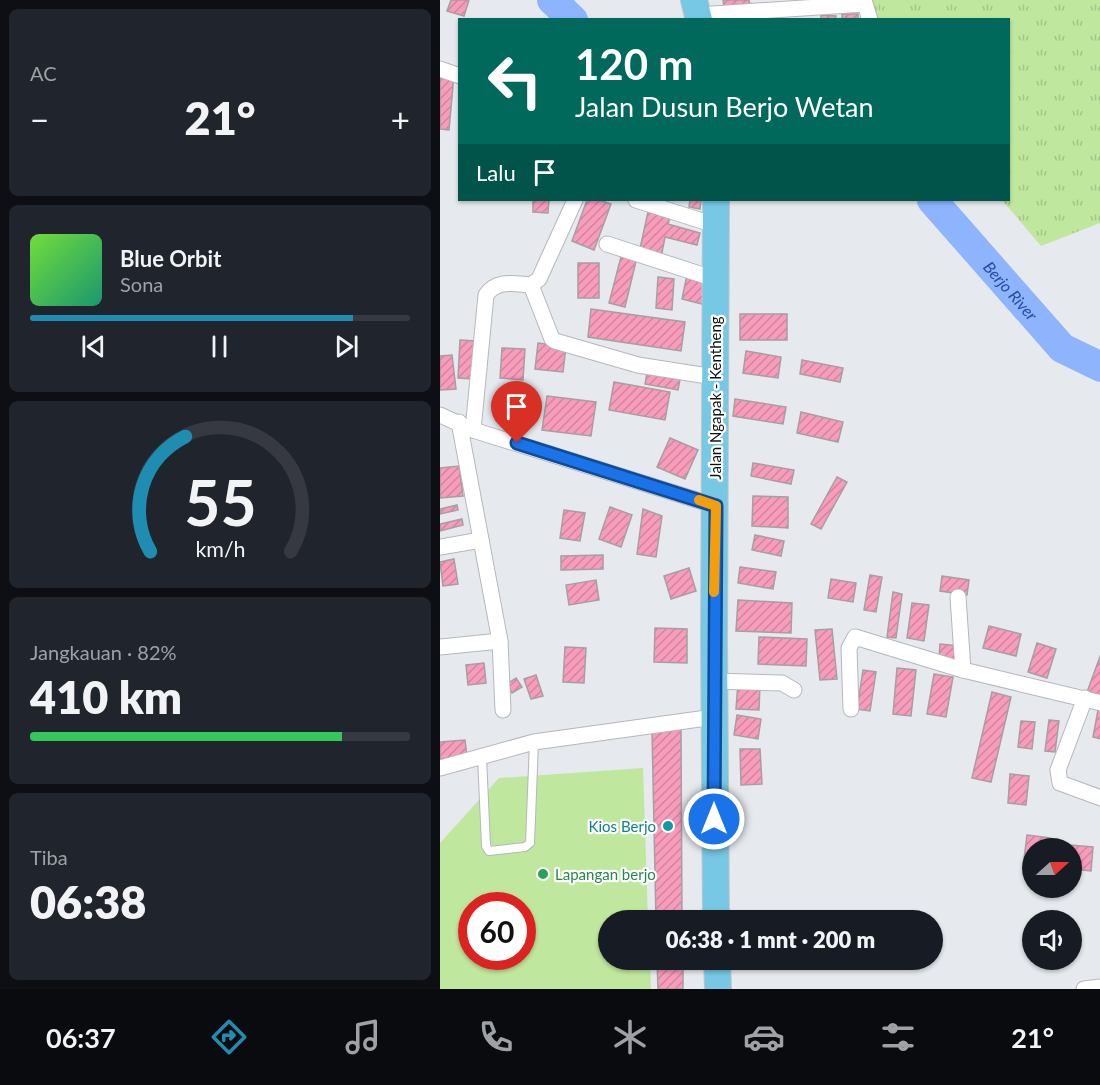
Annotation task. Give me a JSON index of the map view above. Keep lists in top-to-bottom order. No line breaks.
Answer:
{"streets":{"main road":["Jalan Ngapak - Kentheng"]},"water":["Berjo River"],"places":["Kios Berjo","Lapangan berjo"],"north":"right","page":{"tile":["AC",["Jangkauan · 82%","410 km"],["Tiba","06:38"]],"turn":["120 m","Jalan Dusun Berjo Wetan"],"heat":["−","21°","+"],"then":"Lalu","song":["Blue Orbit","Sona"],"limit":"60","trip":"06:38 · 1 mnt · 200 m","tabs":["06:37","21°"],"gauge":["55","km/h"]}}
